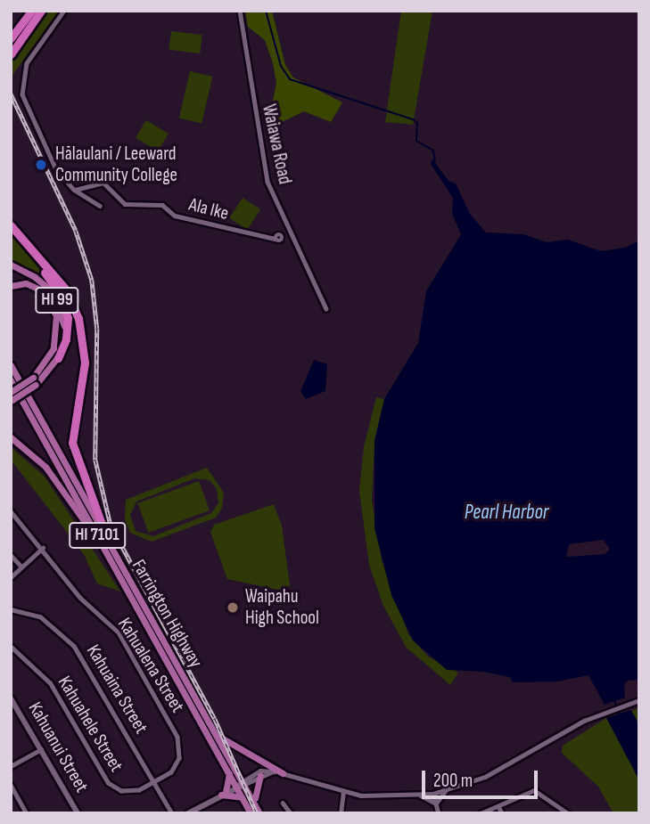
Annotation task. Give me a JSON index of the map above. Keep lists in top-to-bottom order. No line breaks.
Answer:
{"streets":{"main road":["HI 99","HI 7101","Farrington Highway"],"street":["Waiawa Road","Ala Ike","Kahualena Street","Kahuaina Street","Kahuahele Street","Kahuanui Street"]},"crossings":[["Kahualena Street","Kahuaina Street"],["Kahualena Street","Kahuahele Street"],["Kahuaina Street","Kahuahele Street"]],"water":["Pearl Harbor"],"places":["Hālaulani / Leeward Community College","Waipahu High School"],"scale_bar":"200 m"}
